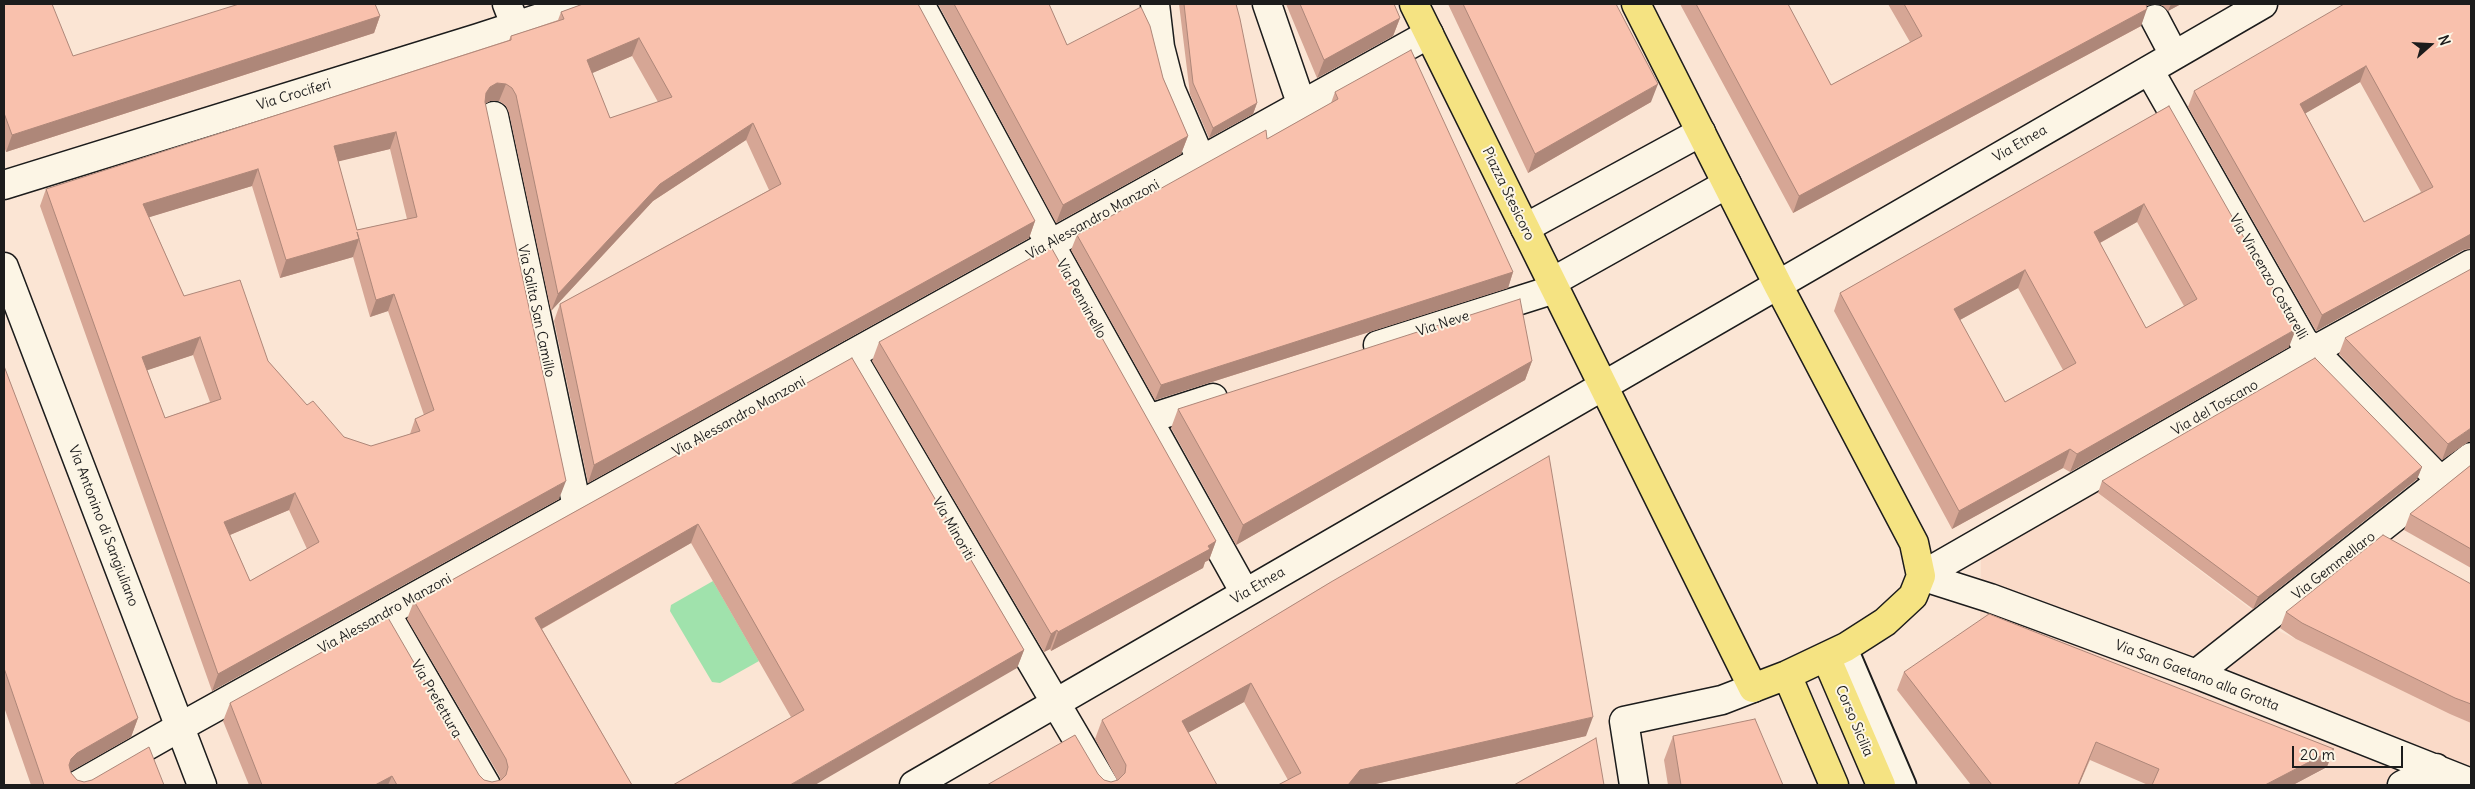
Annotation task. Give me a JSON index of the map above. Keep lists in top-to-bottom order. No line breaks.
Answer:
{"streets":{"main road":["Piazza Stesicoro","Corso Sicilia"],"street":["Via Crociferi","Via Etnea","Via Alessandro Manzoni","Via Vincenzo Costarelli","Via Penninello","Via Salita San Camillo","Via Neve","Via del Toscano","Via Antonino di Sangiuliano","Via Minoriti","Via Gemmellaro","Via San Gaetano alla Grotta","Via Prefettura"]},"crossings":[["Via Etnea","Piazza Stesicoro"],["Via Etnea","Via Vincenzo Costarelli"],["Via Etnea","Via Penninello"],["Via Etnea","Via Minoriti"],["Piazza Stesicoro","Via Alessandro Manzoni"],["Piazza Stesicoro","Via Neve"],["Via Alessandro Manzoni","Via Penninello"],["Via Alessandro Manzoni","Via Salita San Camillo"],["Via Alessandro Manzoni","Via Antonino di Sangiuliano"],["Via Alessandro Manzoni","Via Minoriti"],["Via Alessandro Manzoni","Via Prefettura"],["Via Vincenzo Costarelli","Via del Toscano"],["Via Vincenzo Costarelli","Via Gemmellaro"],["Via del Toscano","Via San Gaetano alla Grotta"],["Via Gemmellaro","Via San Gaetano alla Grotta"]],"scale_bar":"20 m","north":"right"}
